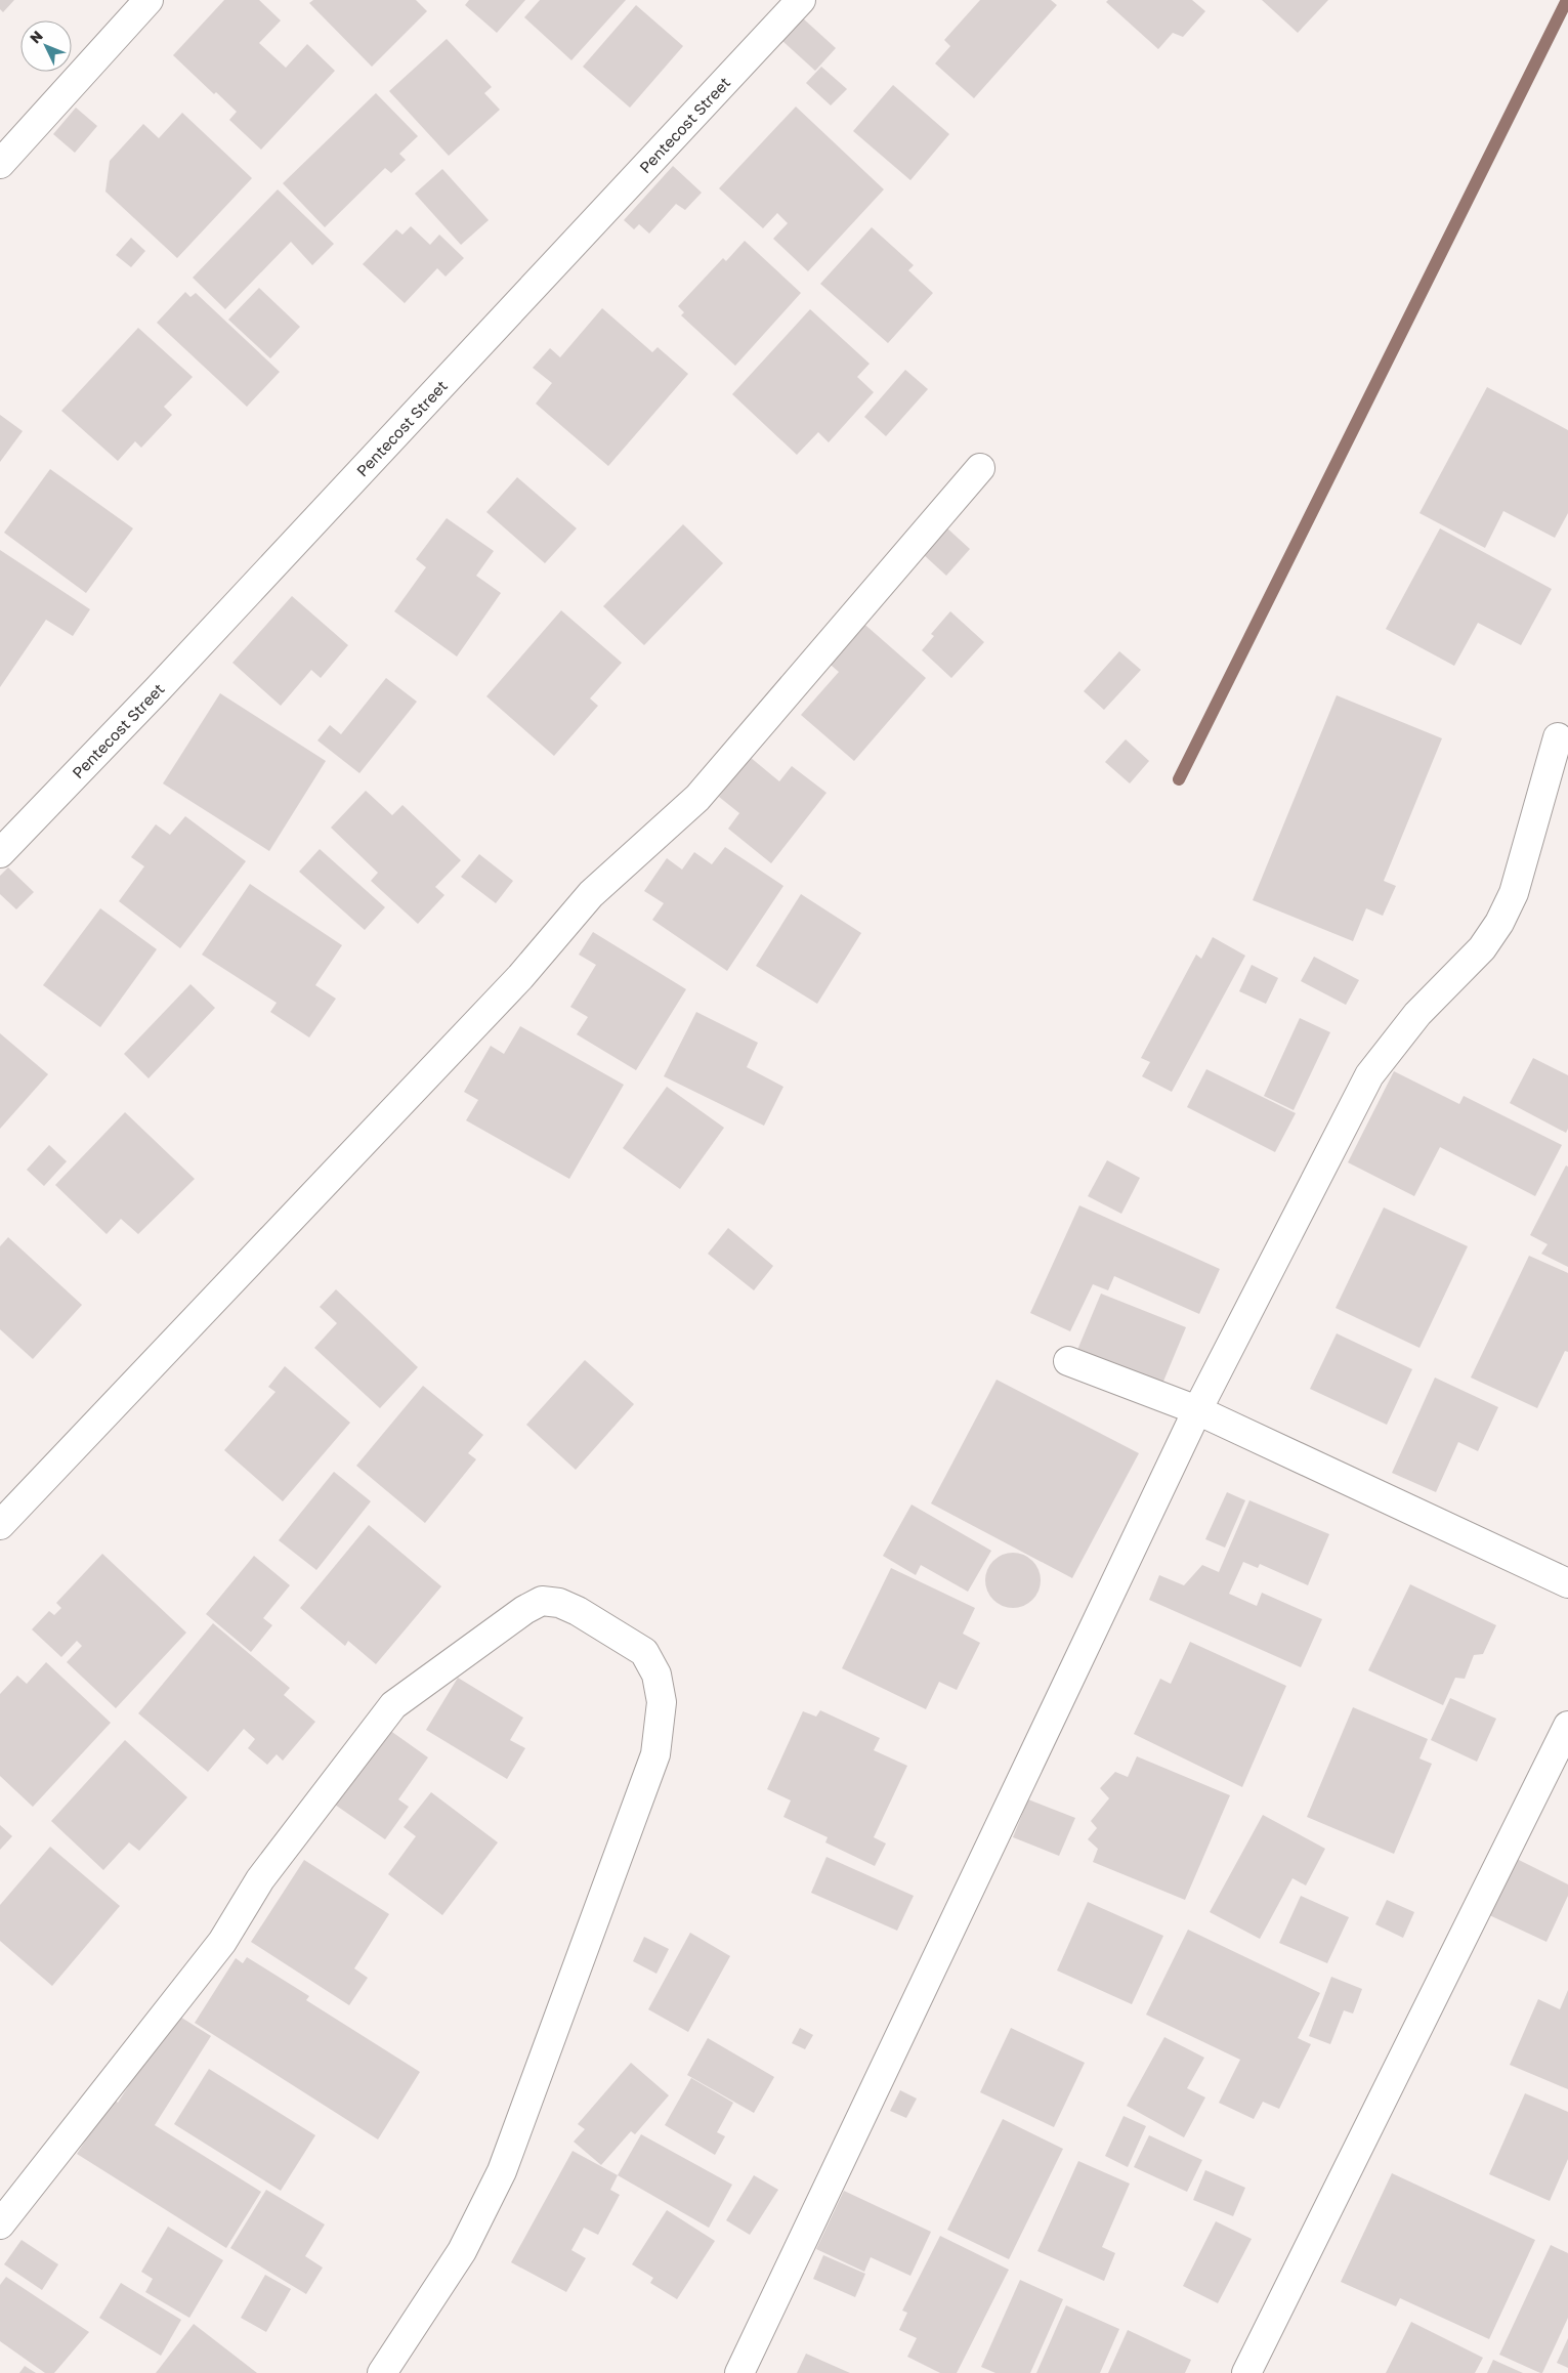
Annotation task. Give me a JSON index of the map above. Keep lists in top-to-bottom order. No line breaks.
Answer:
{"streets":{"street":["Pentecost Street"]},"north":"top left"}
